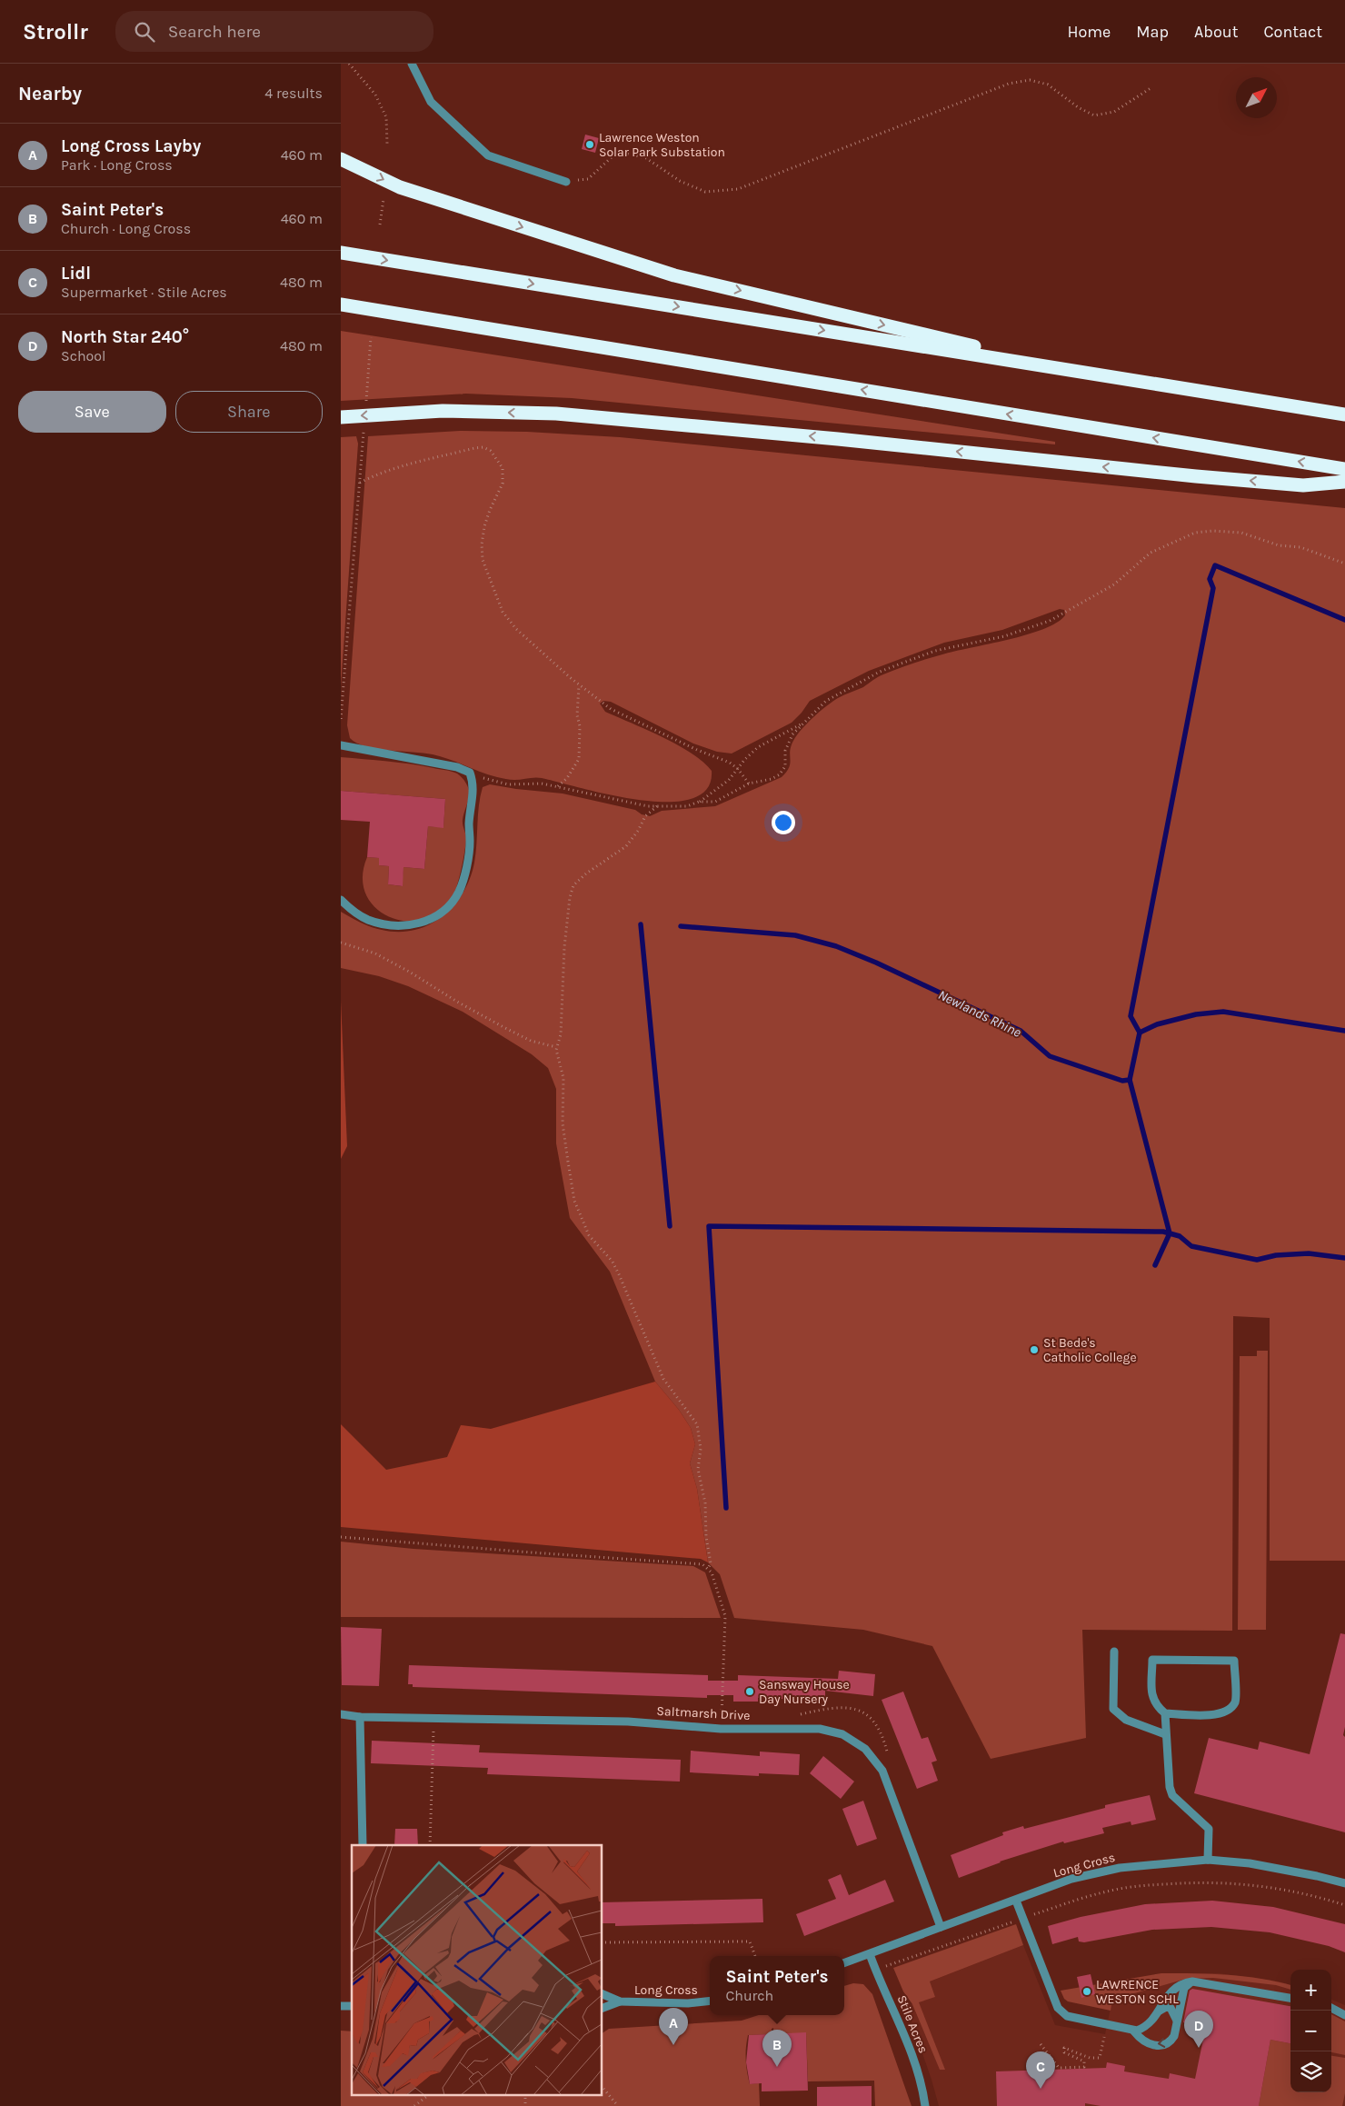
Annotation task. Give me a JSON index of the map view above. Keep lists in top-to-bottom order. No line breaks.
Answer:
{"streets":{"street":["Saltmarsh Drive","Long Cross","Stile Acres"]},"crossings":[["Saltmarsh Drive","Long Cross"],["Long Cross","Stile Acres"]],"water":["Newlands Rhine"],"places":["Lawrence Weston Solar Park Substation","St Bede's Catholic College","Sansway House Day Nursery","LAWRENCE WESTON SCHL"],"north":"top right","page":{"header":"Strollr","search":"Search here","nav":["Home","Map","About","Contact"],"heading":["Nearby","4 results"],"list":[{"mark":"A","name":"Long Cross Layby","note":"Park · Long Cross","value":"460 m"},{"mark":"B","name":"Saint Peter's","note":"Church · Long Cross","value":"460 m"},{"mark":"C","name":"Lidl","note":"Supermarket · Stile Acres","value":"480 m"},{"mark":"D","name":"North Star 240°","note":"School","value":"480 m"}],"buttons":["Save","Share"],"popup":["Saint Peter's","Church"],"map_buttons":["+","−"],"pins":["A","D","B","C"]}}
